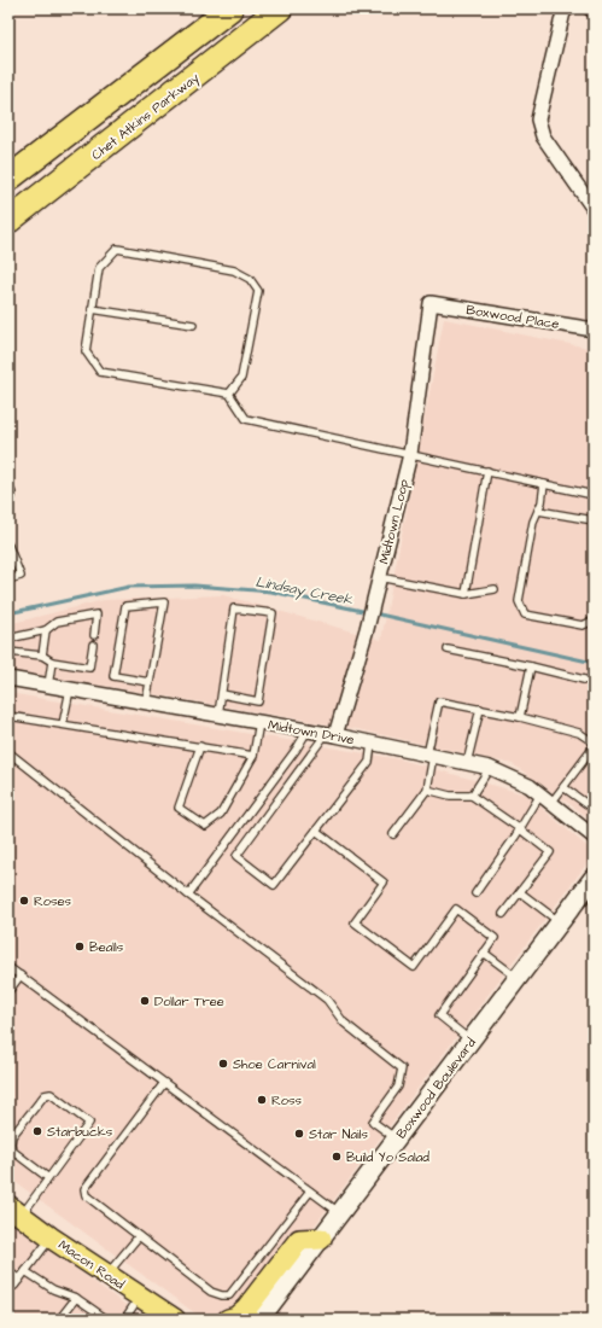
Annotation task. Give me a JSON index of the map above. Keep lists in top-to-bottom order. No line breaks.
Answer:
{"streets":{"highway":["Chet Atkins Parkway"],"main road":["Macon Road"],"street":["Boxwood Place","Midtown Loop","Midtown Drive","Boxwood Boulevard"]},"crossings":[["Boxwood Place","Midtown Loop"],["Midtown Loop","Midtown Drive"]],"water":["Lindsay Creek"],"places":["Roses","Bealls","Dollar Tree","Shoe Carnival","Ross","Starbucks","Star Nails","Build Yo Salad"]}
